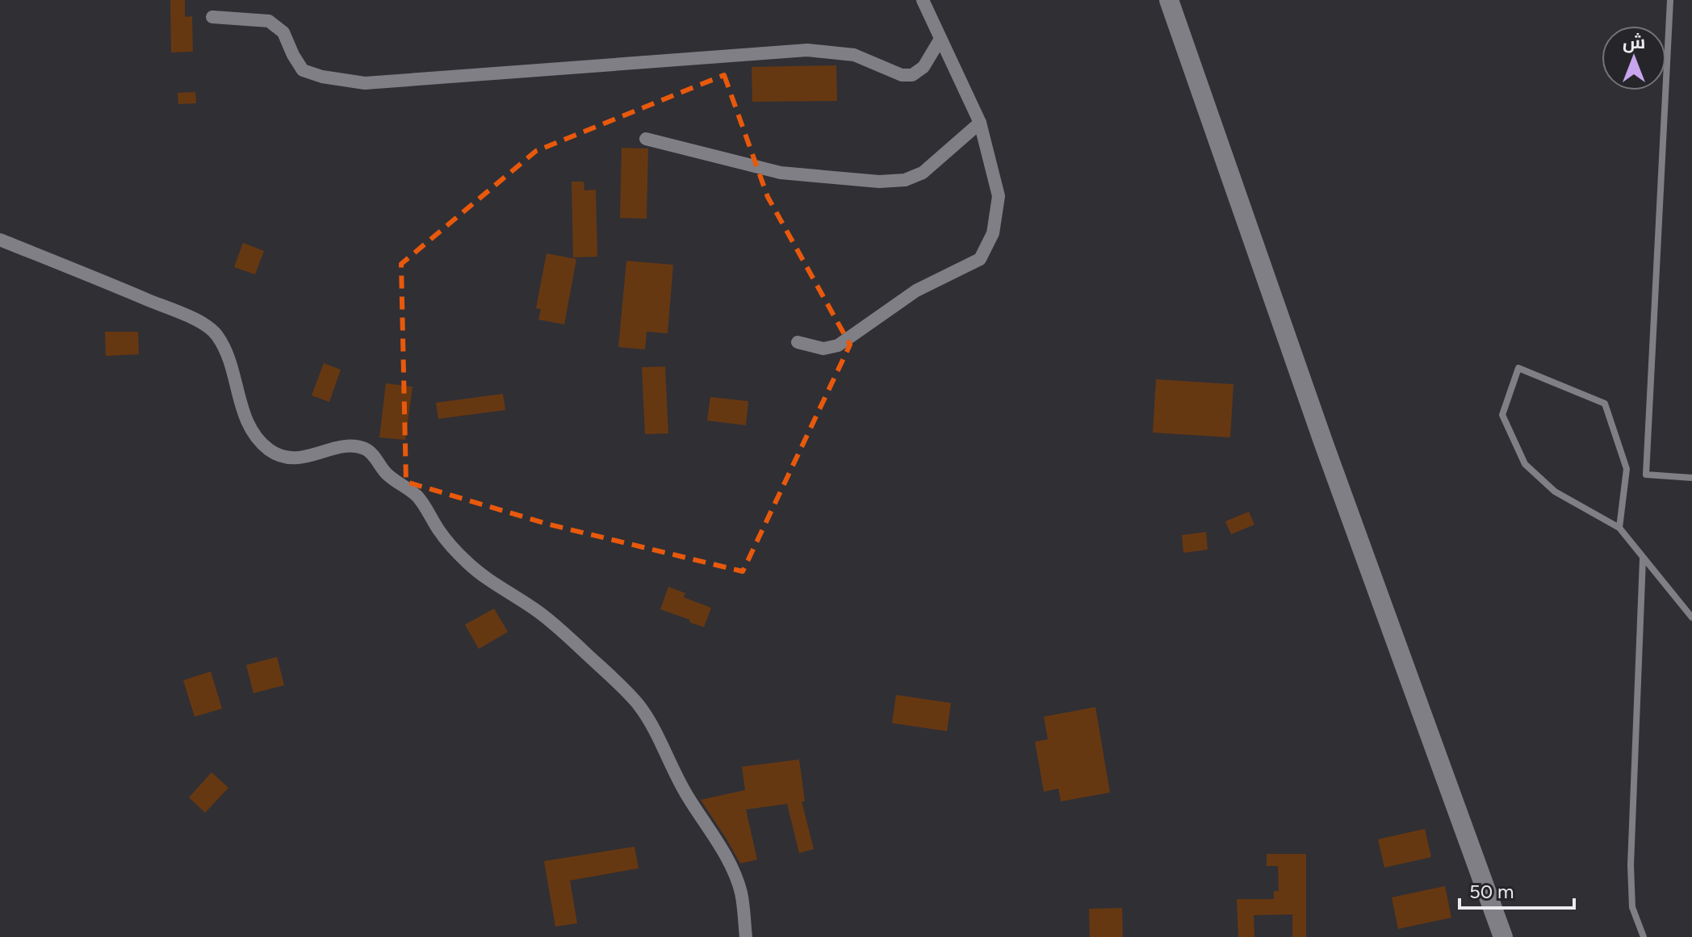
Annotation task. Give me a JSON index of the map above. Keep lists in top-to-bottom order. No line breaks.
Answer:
{"scale_bar":"50 m","north":"top"}
